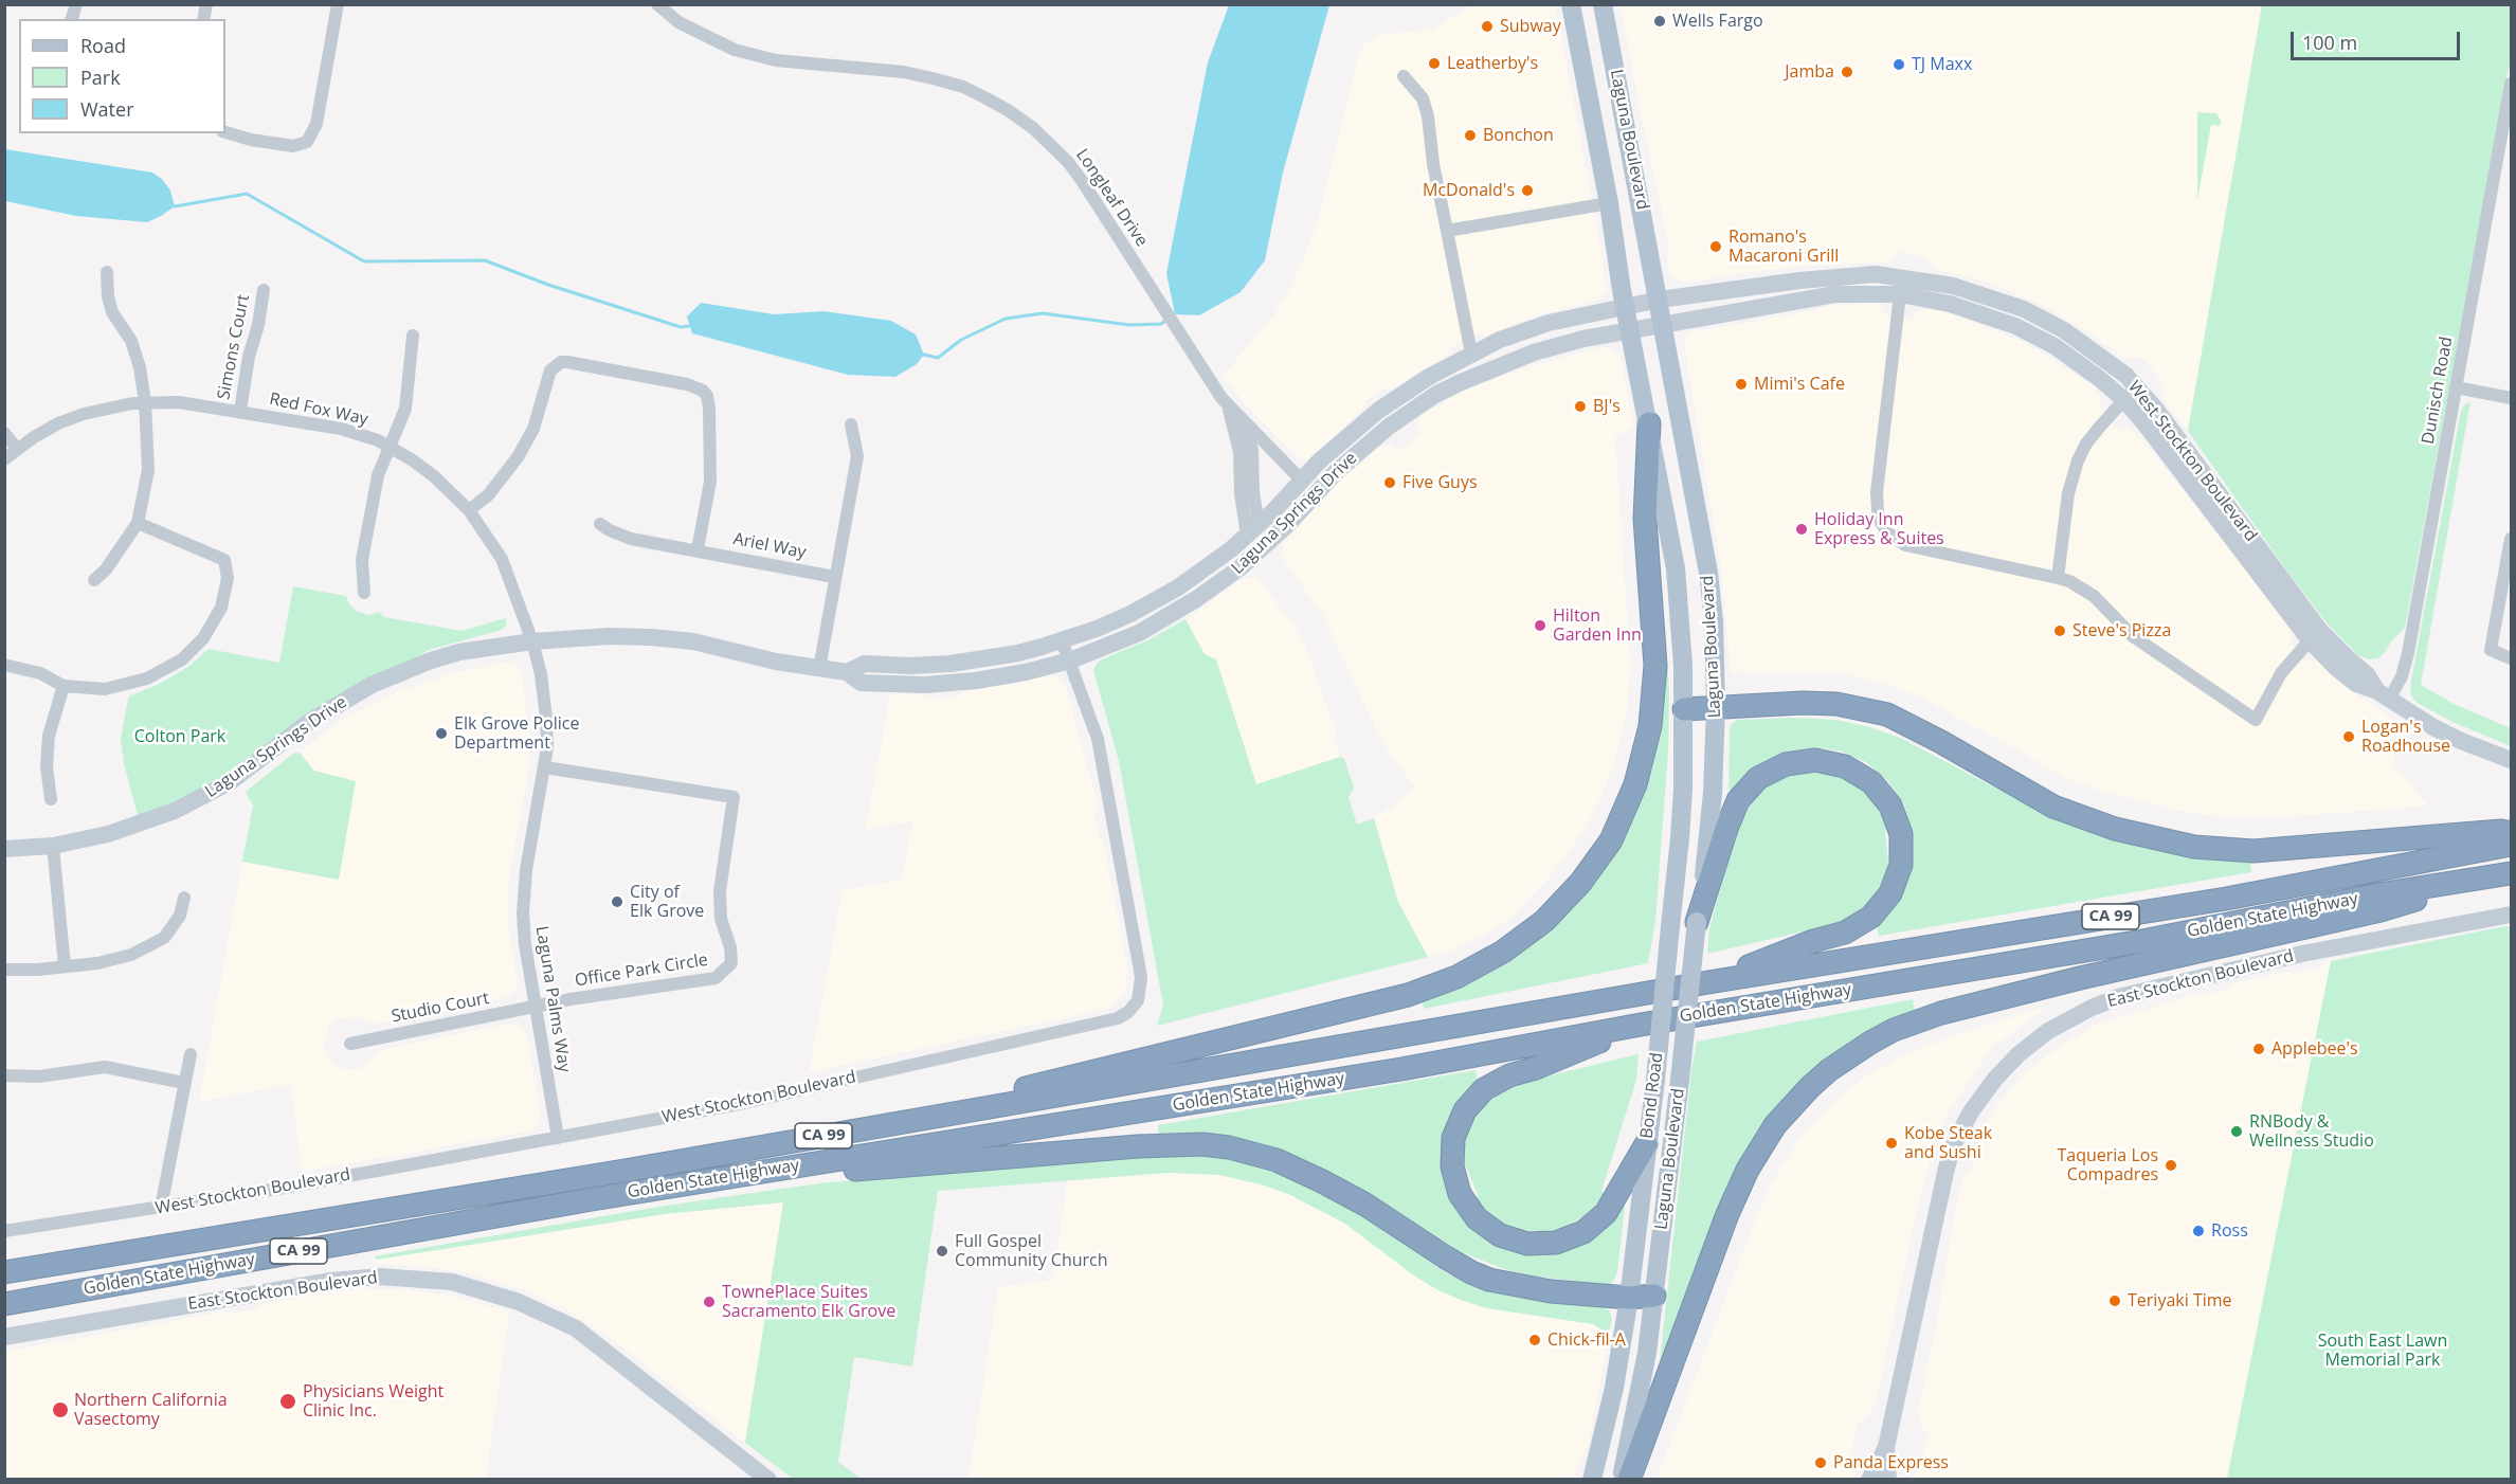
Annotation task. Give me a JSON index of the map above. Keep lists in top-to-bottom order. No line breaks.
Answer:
{"streets":{"highway":["Golden State Highway","CA 99"],"main road":["Laguna Boulevard","Bond Road"],"street":["Longleaf Drive","Simons Court","Dunisch Road","Red Fox Way","West Stockton Boulevard","Laguna Springs Drive","Ariel Way","Office Park Circle","East Stockton Boulevard","Laguna Palms Way","Studio Court"]},"crossings":[["Laguna Boulevard","West Stockton Boulevard"],["Laguna Boulevard","Laguna Springs Drive"],["Laguna Boulevard","Bond Road"],["Longleaf Drive","Laguna Springs Drive"],["Simons Court","Red Fox Way"],["Dunisch Road","West Stockton Boulevard"],["Red Fox Way","Laguna Springs Drive"],["Red Fox Way","Laguna Palms Way"],["West Stockton Boulevard","Laguna Springs Drive"],["West Stockton Boulevard","Laguna Palms Way"],["Laguna Springs Drive","Laguna Palms Way"],["Office Park Circle","Laguna Palms Way"],["Office Park Circle","Studio Court"],["Laguna Palms Way","Studio Court"]],"parks":["Colton Park","South East Lawn Memorial Park"],"places":["Wells Fargo","Subway","Leatherby's","TJ Maxx","Jamba","Bonchon","McDonald's","Romano's Macaroni Grill","Mimi's Cafe","BJ's","Five Guys","Holiday Inn Express & Suites","Hilton Garden Inn","Steve's Pizza","Elk Grove Police Department","Logan's Roadhouse","City of Elk Grove","Applebee's","RNBody & Wellness Studio","Kobe Steak and Sushi","Taqueria Los Compadres","Ross","Full Gospel Community Church","Teriyaki Time","TownePlace Suites Sacramento Elk Grove","Chick-fil-A","Physicians Weight Clinic Inc.","Northern California Vasectomy","Panda Express"],"legend":["Road","Park","Water"],"scale_bar":"100 m"}
